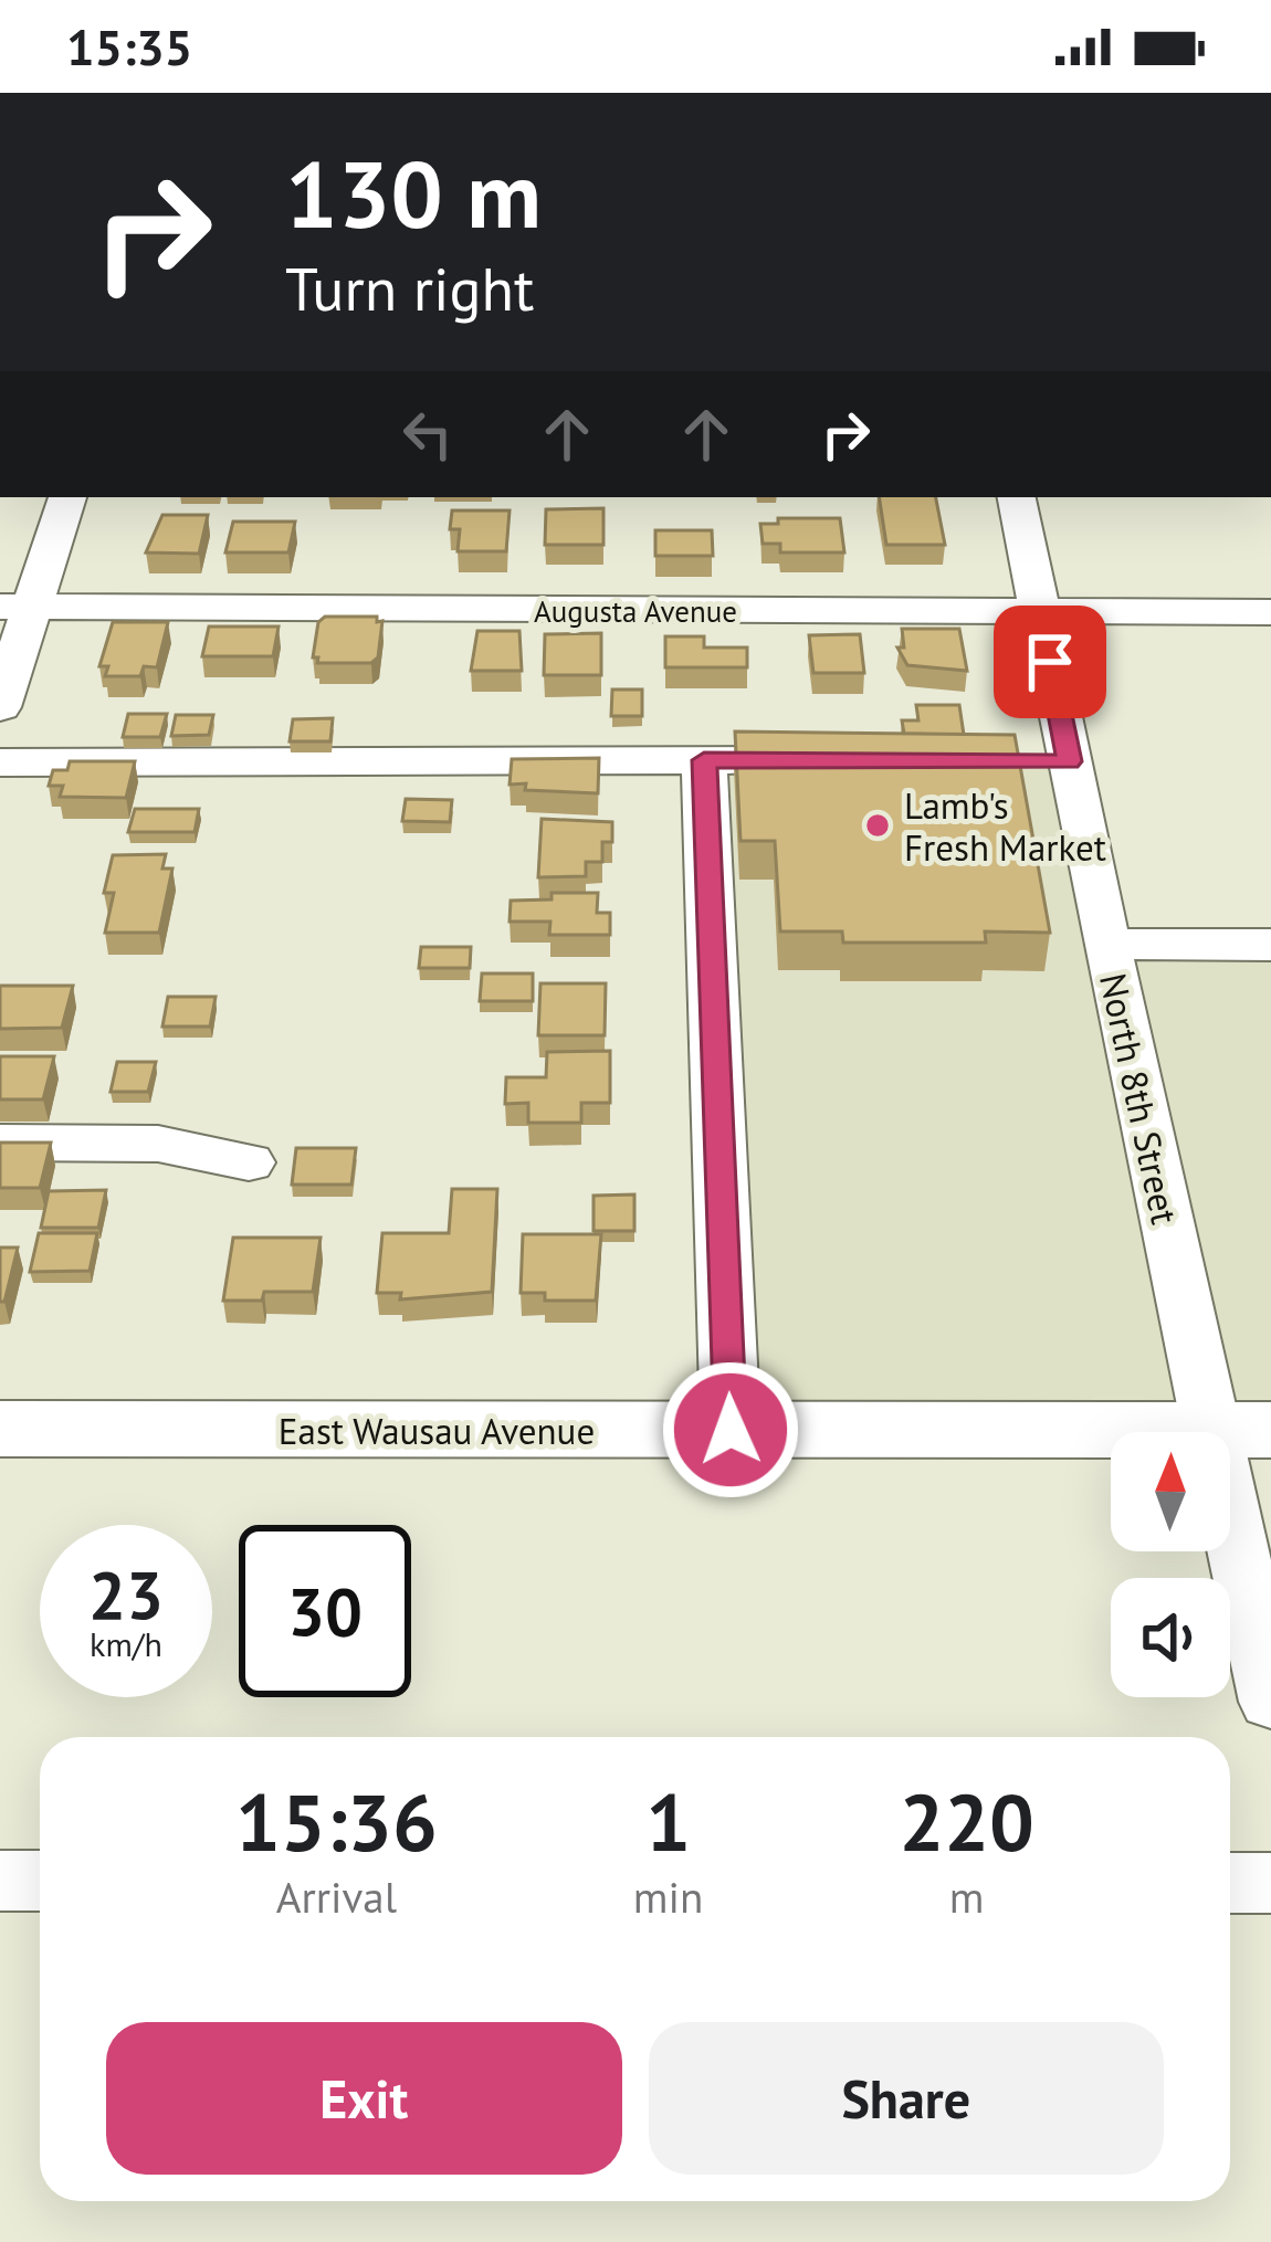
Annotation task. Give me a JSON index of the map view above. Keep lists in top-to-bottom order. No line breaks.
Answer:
{"streets":{"main road":["East Wausau Avenue"],"street":["Augusta Avenue","North 8th Street"]},"crossings":[["Augusta Avenue","North 8th Street"],["North 8th Street","East Wausau Avenue"]],"places":["Lamb's Fresh Market"],"north":"top","page":{"status":"15:35","turn":["130 m","Turn right"],"speed":"23 km/h","limit":"30","eta":["15:36","Arrival","1","min","220","m"],"buttons":["Exit","Share"]}}
